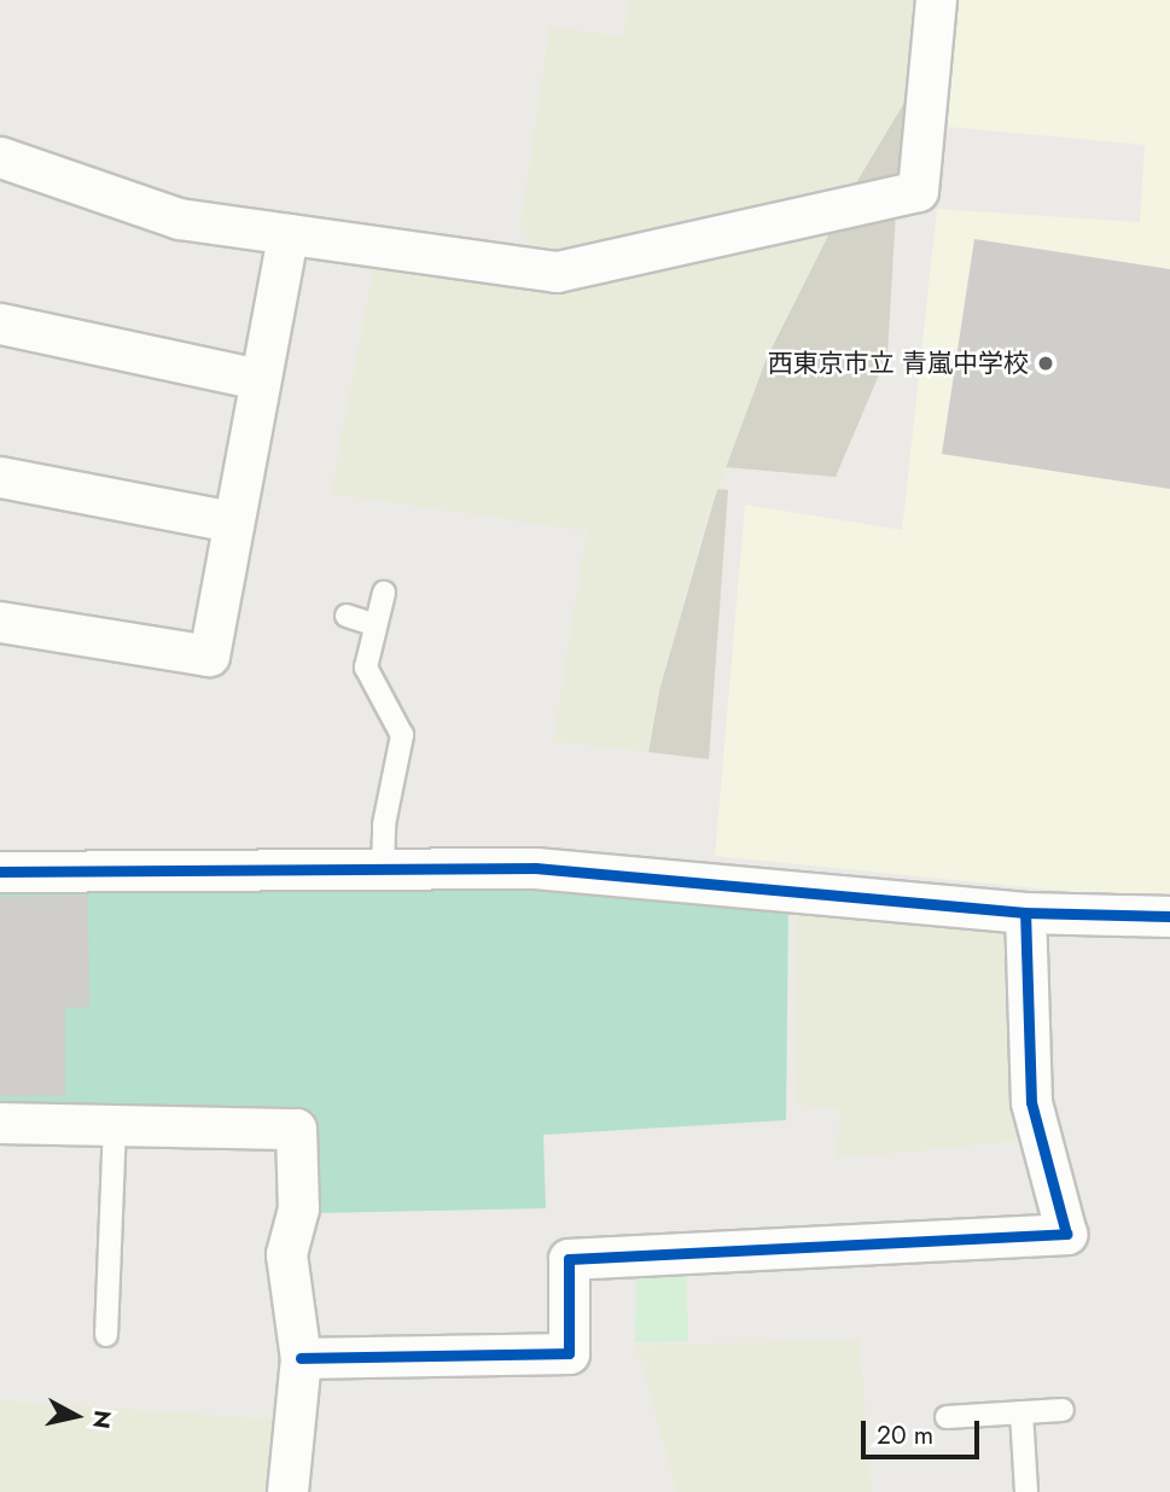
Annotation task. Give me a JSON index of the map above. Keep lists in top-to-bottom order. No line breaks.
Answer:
{"places":["西東京市立 青嵐中学校"],"scale_bar":"20 m","north":"right"}
